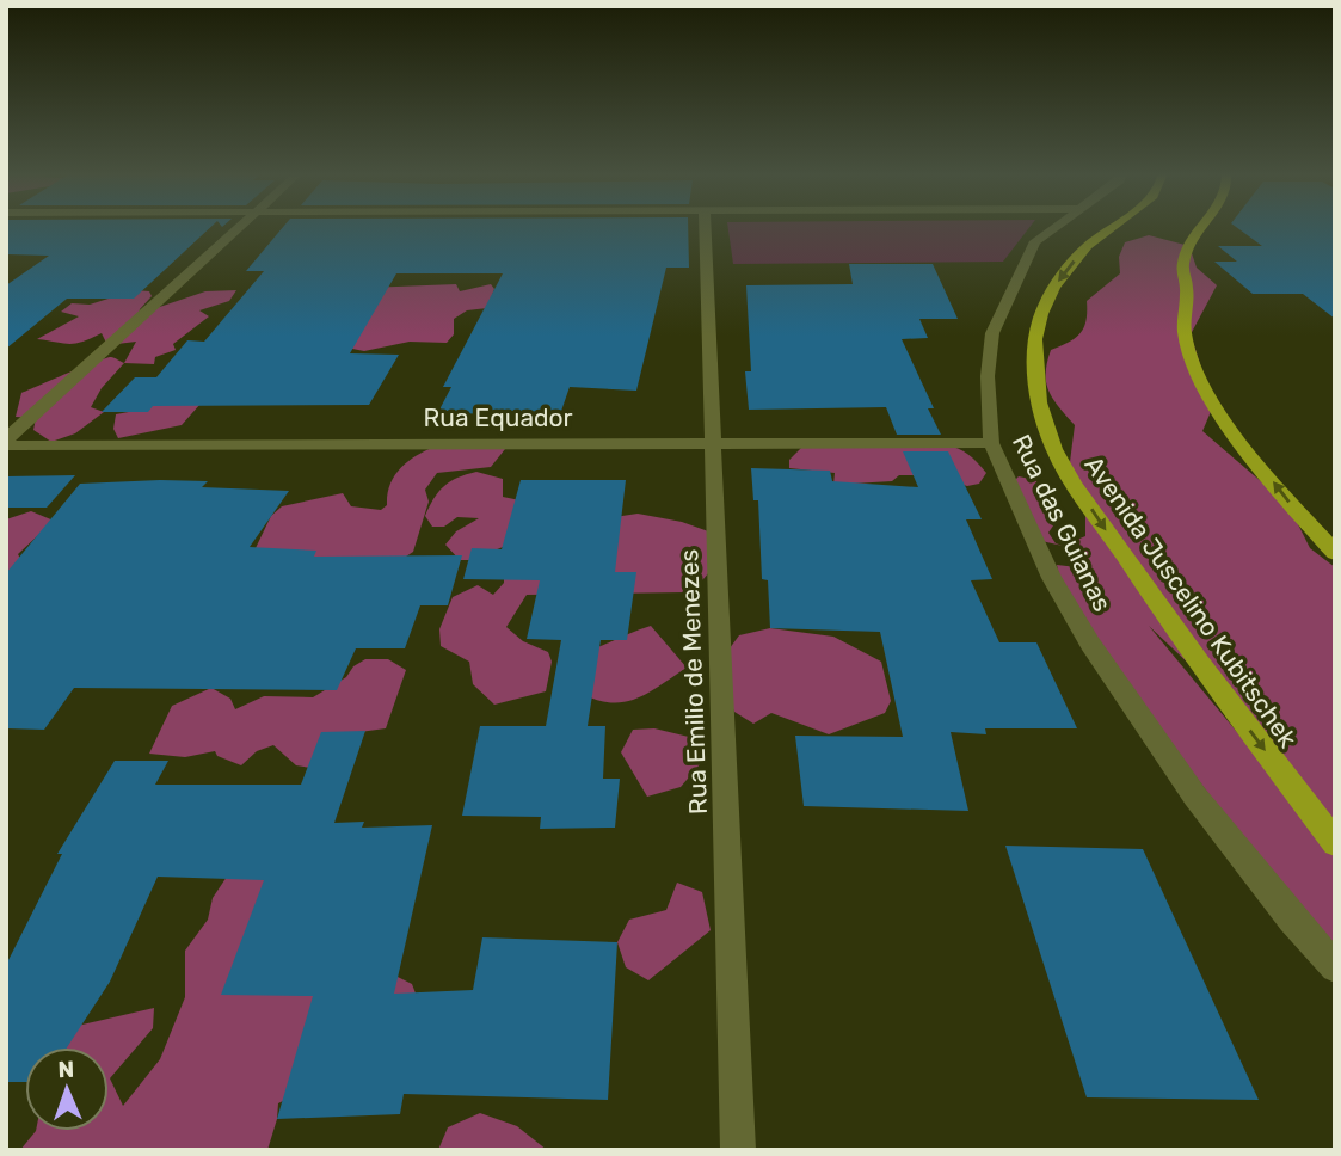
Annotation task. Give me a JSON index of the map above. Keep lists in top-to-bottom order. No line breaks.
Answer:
{"streets":{"main road":["Avenida Juscelino Kubitschek"],"street":["Rua Equador","Rua das Guianas","Rua Emilio de Menezes"]},"crossings":[["Rua Equador","Rua das Guianas"],["Rua Equador","Rua Emilio de Menezes"]],"north":"top"}
